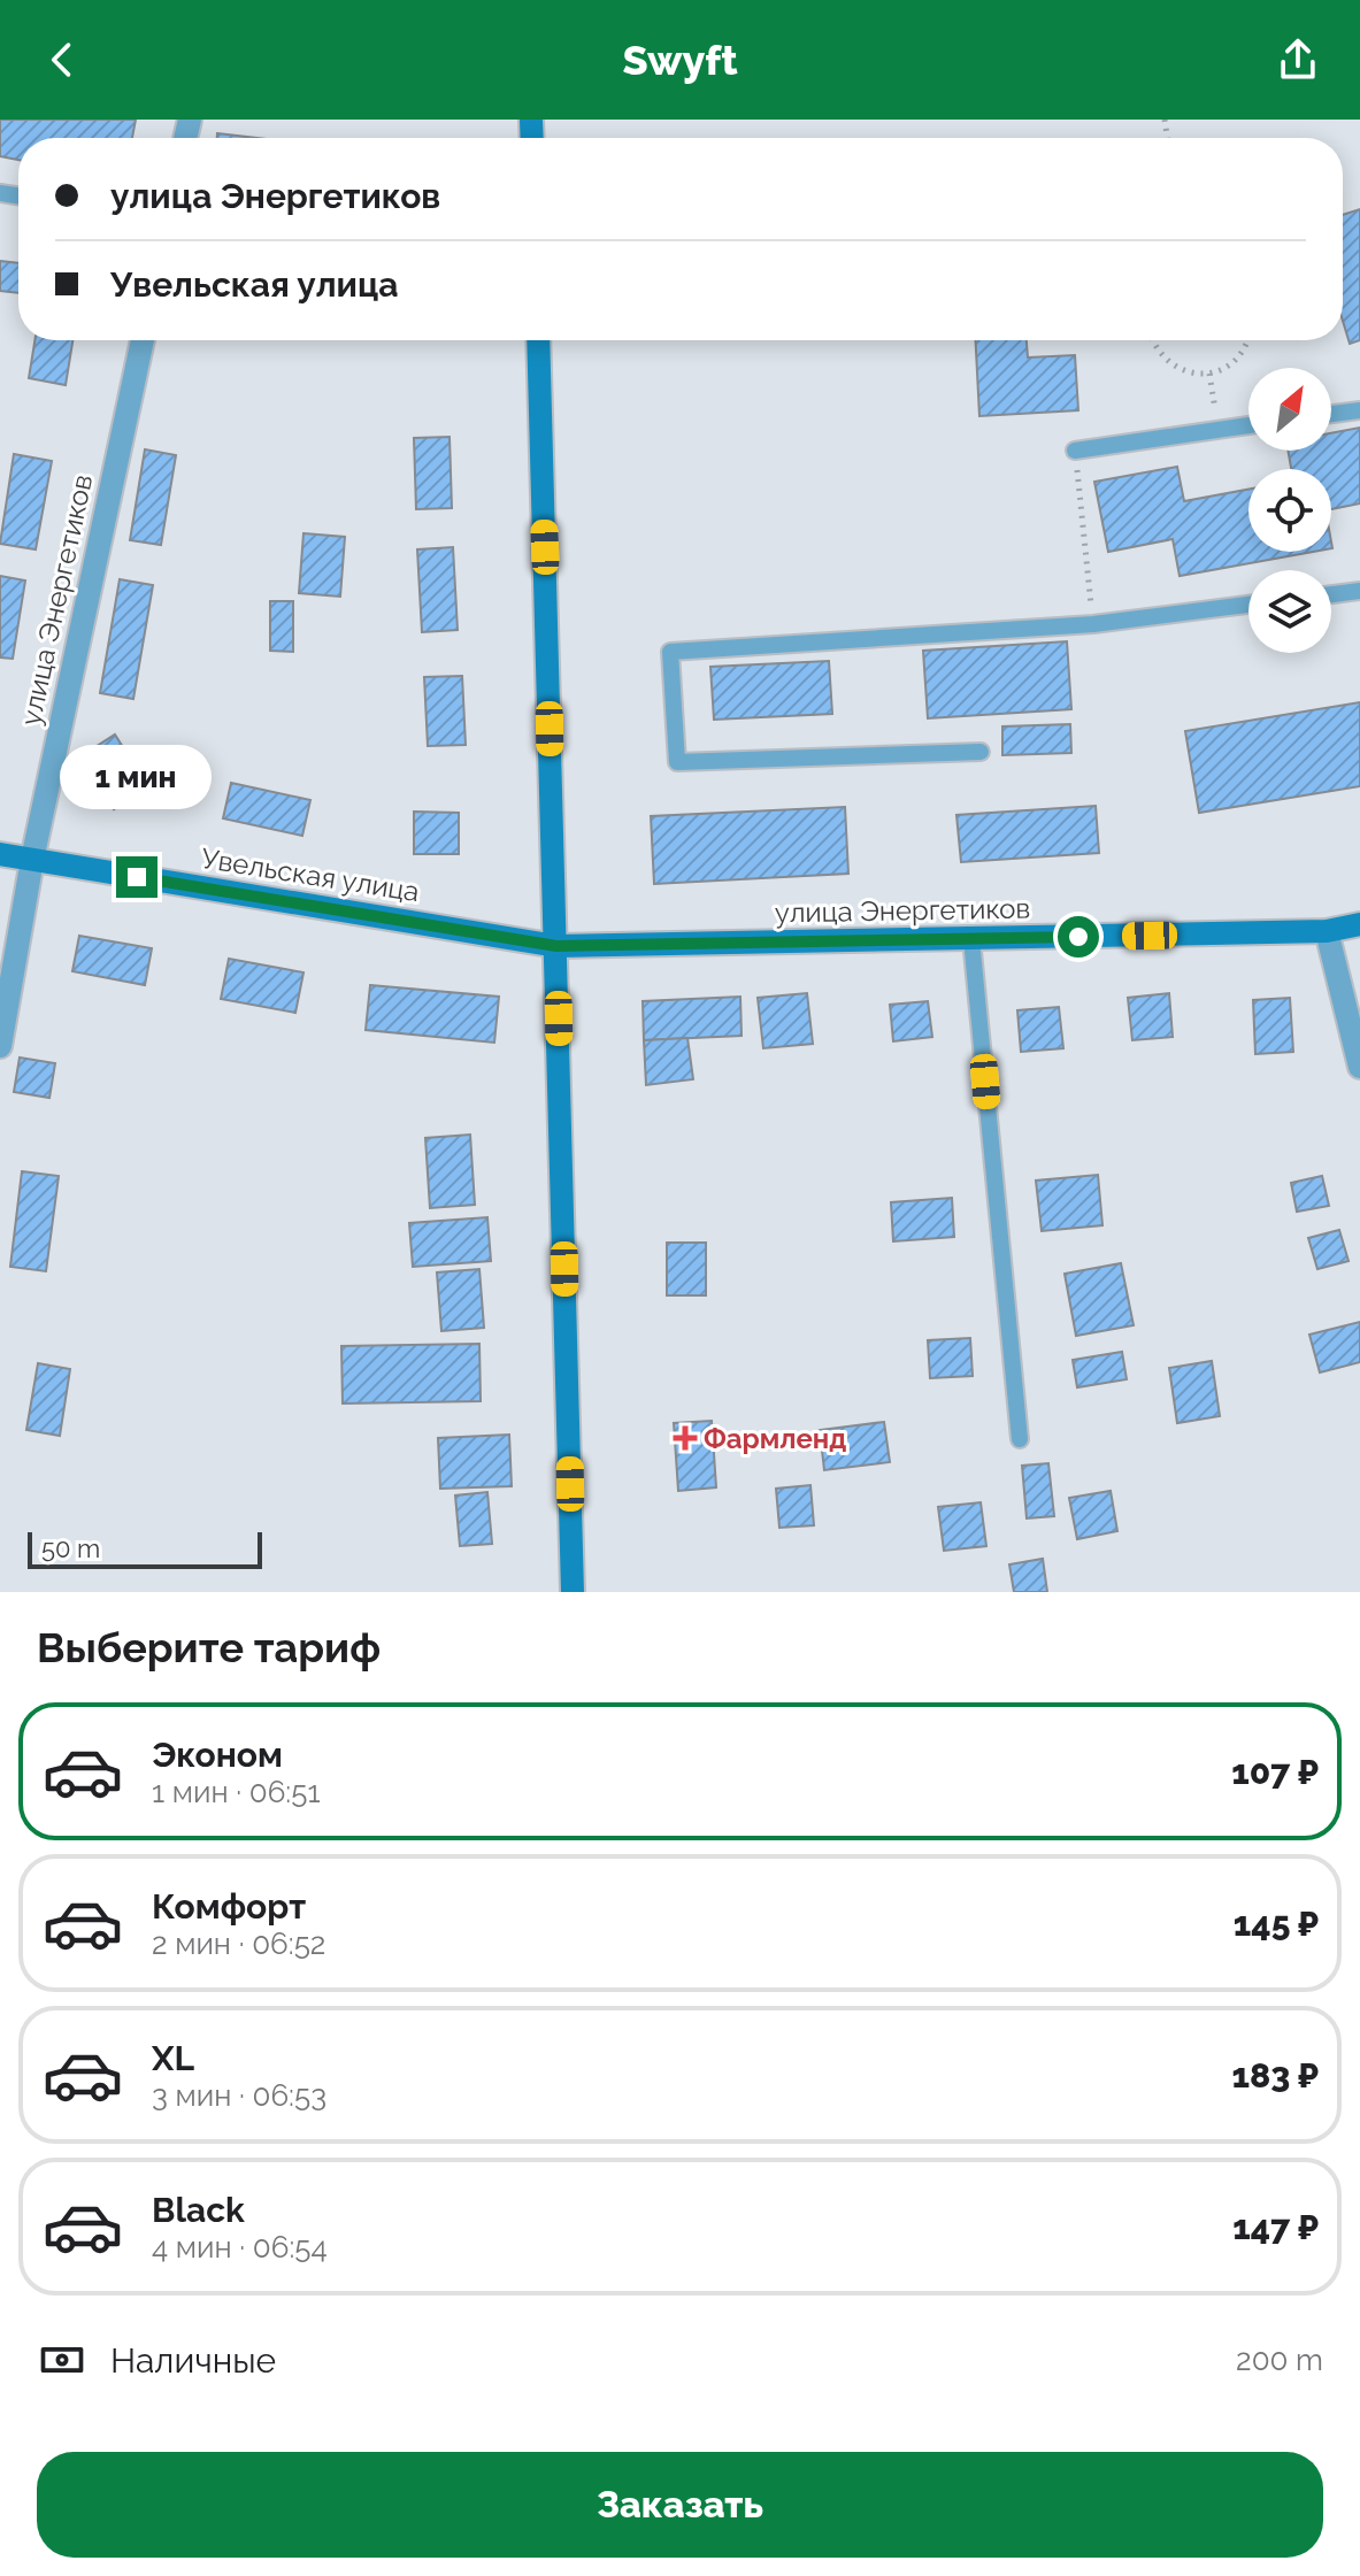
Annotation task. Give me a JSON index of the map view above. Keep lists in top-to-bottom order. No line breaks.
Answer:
{"streets":{"street":["улица Энергетиков","Увельская улица"]},"crossings":[["улица Энергетиков","Увельская улица"]],"places":{"health":["Фармленд"]},"scale_bar":"50 m","north":"top right","page":{"header":"Swyft","banner":["улица Энергетиков","Увельская улица"],"bubble":"1 мин","scale":"50 m","heading":"Выберите тариф","list":[{"name":"Эконом","note":"1 мин · 06:51","value":"107 ₽"},{"name":"Комфорт","note":"2 мин · 06:52","value":"145 ₽"},{"name":"XL","note":"3 мин · 06:53","value":"183 ₽"},{"name":"Black","note":"4 мин · 06:54","value":"147 ₽"}],"pay":["Наличные","200 m"],"buttons":"Заказать"}}
